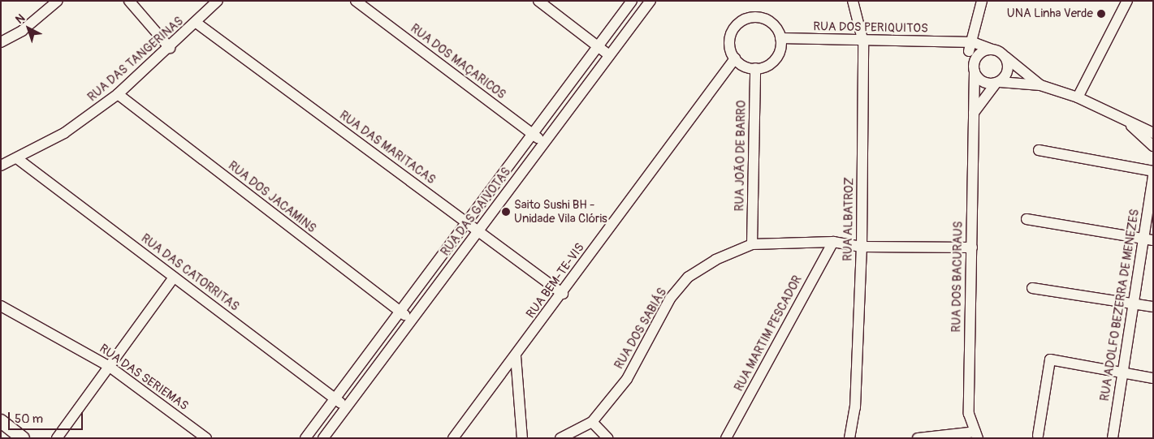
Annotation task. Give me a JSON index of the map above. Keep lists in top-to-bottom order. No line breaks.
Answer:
{"streets":{"street":["RUA DOS PERIQUITOS","RUA DAS TANGERINAS","RUA DOS MAÇARICOS","RUA DAS MARITACAS","RUA JOÃO DE BARRO","RUA DOS JACAMINS","RUA DAS GAIVOTAS","RUA ALBATROZ","RUA DAS CATORRITAS","RUA DOS BACURAUS","RUA BEM-TE-VIS","RUA ADOLFO BEZERRA DE MENEZES","RUA DOS SABIÁS","RUA MARTIM PESCADOR","RUA DAS SERIEMAS"]},"crossings":[["RUA DOS PERIQUITOS","RUA JOÃO DE BARRO"],["RUA DOS PERIQUITOS","RUA ALBATROZ"],["RUA DOS PERIQUITOS","RUA DOS BACURAUS"],["RUA DOS PERIQUITOS","RUA BEM-TE-VIS"],["RUA DAS TANGERINAS","RUA DAS MARITACAS"],["RUA DAS TANGERINAS","RUA DOS JACAMINS"],["RUA DAS TANGERINAS","RUA DAS CATORRITAS"],["RUA DOS MAÇARICOS","RUA DAS GAIVOTAS"],["RUA DAS MARITACAS","RUA DAS GAIVOTAS"],["RUA DAS MARITACAS","RUA BEM-TE-VIS"],["RUA JOÃO DE BARRO","RUA BEM-TE-VIS"],["RUA JOÃO DE BARRO","RUA DOS SABIÁS"],["RUA DOS JACAMINS","RUA DAS GAIVOTAS"],["RUA DAS GAIVOTAS","RUA DAS CATORRITAS"],["RUA ALBATROZ","RUA DOS SABIÁS"],["RUA DOS BACURAUS","RUA DOS SABIÁS"],["RUA DOS SABIÁS","RUA MARTIM PESCADOR"]],"places":["UNA Linha Verde","Saito Sushi BH - Unidade Vila Clóris"],"scale_bar":"50 m","north":"top left"}
